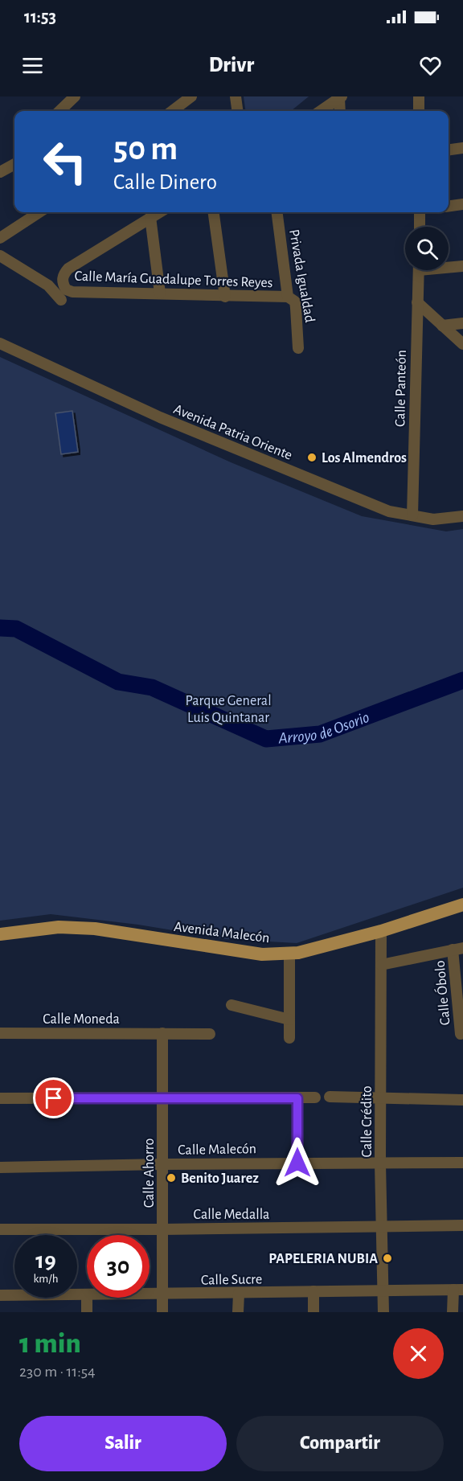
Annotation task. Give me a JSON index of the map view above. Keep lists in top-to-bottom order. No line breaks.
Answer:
{"streets":{"main road":["Avenida Malecón"],"street":["Privada Igualdad","Calle María Guadalupe Torres Reyes","Calle Panteón","Avenida Patria Oriente","Calle Óbolo","Calle Moneda","Calle Crédito","Calle Malecón","Calle Ahorro","Calle Medalla","Calle Sucre"]},"crossings":[["Privada Igualdad","Calle María Guadalupe Torres Reyes"],["Calle Panteón","Avenida Patria Oriente"],["Avenida Malecón","Calle Crédito"],["Calle Moneda","Calle Ahorro"],["Calle Crédito","Calle Malecón"],["Calle Crédito","Calle Medalla"],["Calle Crédito","Calle Sucre"],["Calle Malecón","Calle Ahorro"],["Calle Ahorro","Calle Medalla"],["Calle Ahorro","Calle Sucre"]],"water":["Arroyo de Osorio"],"parks":["Parque General Luis Quintanar"],"places":["Los Almendros","Benito Juarez","PAPELERIA NUBIA"],"page":{"status":"11:53","header":"Drivr","turn":["50 m","Calle Dinero"],"speed":"19 km/h","limit":"30","heading":["1 min","230 m · 11:54"],"buttons":["Salir","Compartir"]}}
